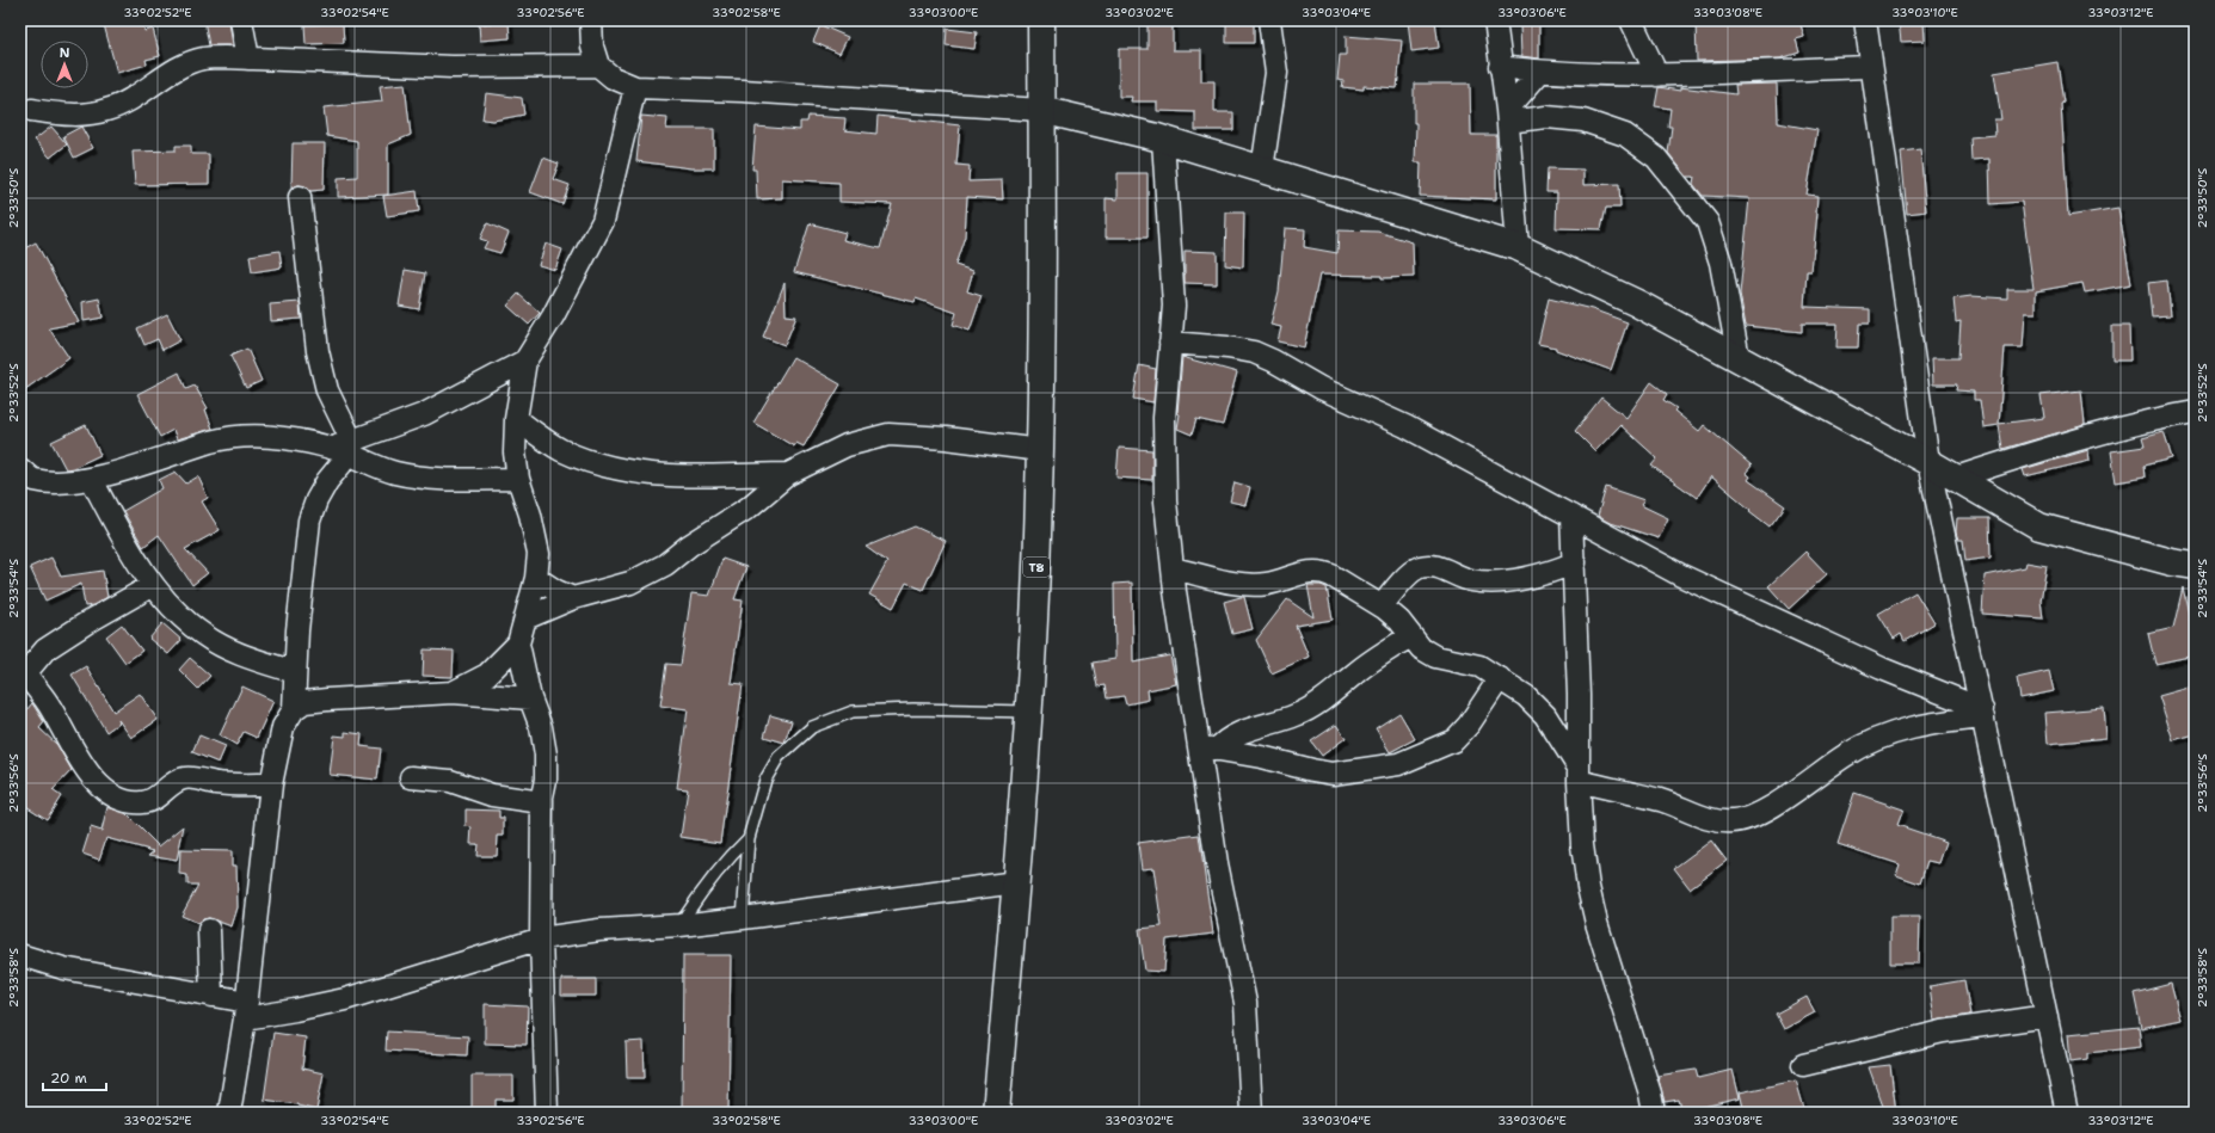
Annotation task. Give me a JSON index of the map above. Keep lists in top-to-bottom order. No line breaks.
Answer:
{"streets":{"street":["T8"]},"scale_bar":"20 m","north":"top","coordinates":["33°02'52\"E","33°02'54\"E","33°02'56\"E","33°02'58\"E","33°03'00\"E","33°03'02\"E","33°03'04\"E","33°03'06\"E","33°03'08\"E","33°03'10\"E","33°03'12\"E","2°33'50\"S","2°33'52\"S","2°33'54\"S","2°33'56\"S","2°33'58\"S"]}
